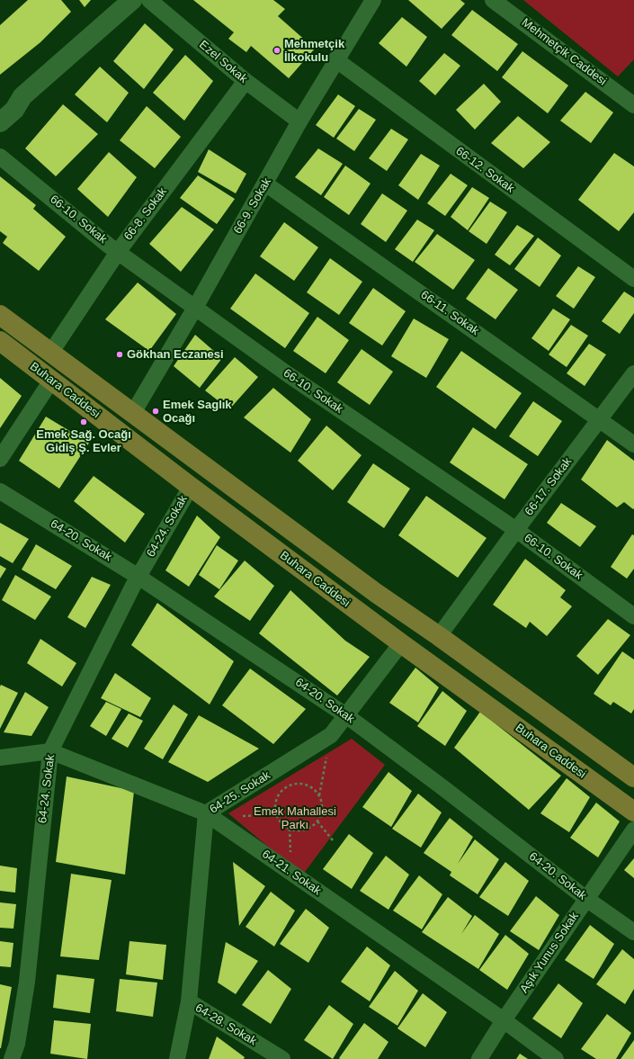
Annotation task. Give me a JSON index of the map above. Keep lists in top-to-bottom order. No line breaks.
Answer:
{"streets":{"main road":["Buhara Caddesi"],"street":["Mehmetçik Caddesi","Ezel Sokak","66-12. Sokak","66-9. Sokak","66-8. Sokak","66-10. Sokak","66-11. Sokak","66-17. Sokak","64-24. Sokak","64-20. Sokak","64-25. Sokak","64-21. Sokak","Aşık Yunus Sokak","64-28. Sokak"]},"crossings":[["Ezel Sokak","66-9. Sokak"],["Ezel Sokak","66-8. Sokak"],["66-12. Sokak","66-9. Sokak"],["66-9. Sokak","66-10. Sokak"],["66-9. Sokak","66-11. Sokak"],["66-9. Sokak","Buhara Caddesi"],["66-8. Sokak","66-10. Sokak"],["66-8. Sokak","Buhara Caddesi"],["66-10. Sokak","66-17. Sokak"],["66-11. Sokak","66-17. Sokak"],["Buhara Caddesi","66-17. Sokak"],["Buhara Caddesi","64-24. Sokak"],["Buhara Caddesi","64-25. Sokak"],["64-24. Sokak","64-20. Sokak"],["64-24. Sokak","64-21. Sokak"],["64-20. Sokak","64-25. Sokak"],["64-20. Sokak","Aşık Yunus Sokak"],["64-25. Sokak","64-21. Sokak"],["64-25. Sokak","64-28. Sokak"],["64-21. Sokak","Aşık Yunus Sokak"]],"parks":["Emek Mahallesi Parkı"],"places":["Mehmetçik İlkokulu","Gökhan Eczanesi","Emek Saglık Ocağı","Emek Sağ. Ocağı Gidiş Ş. Evler"]}
